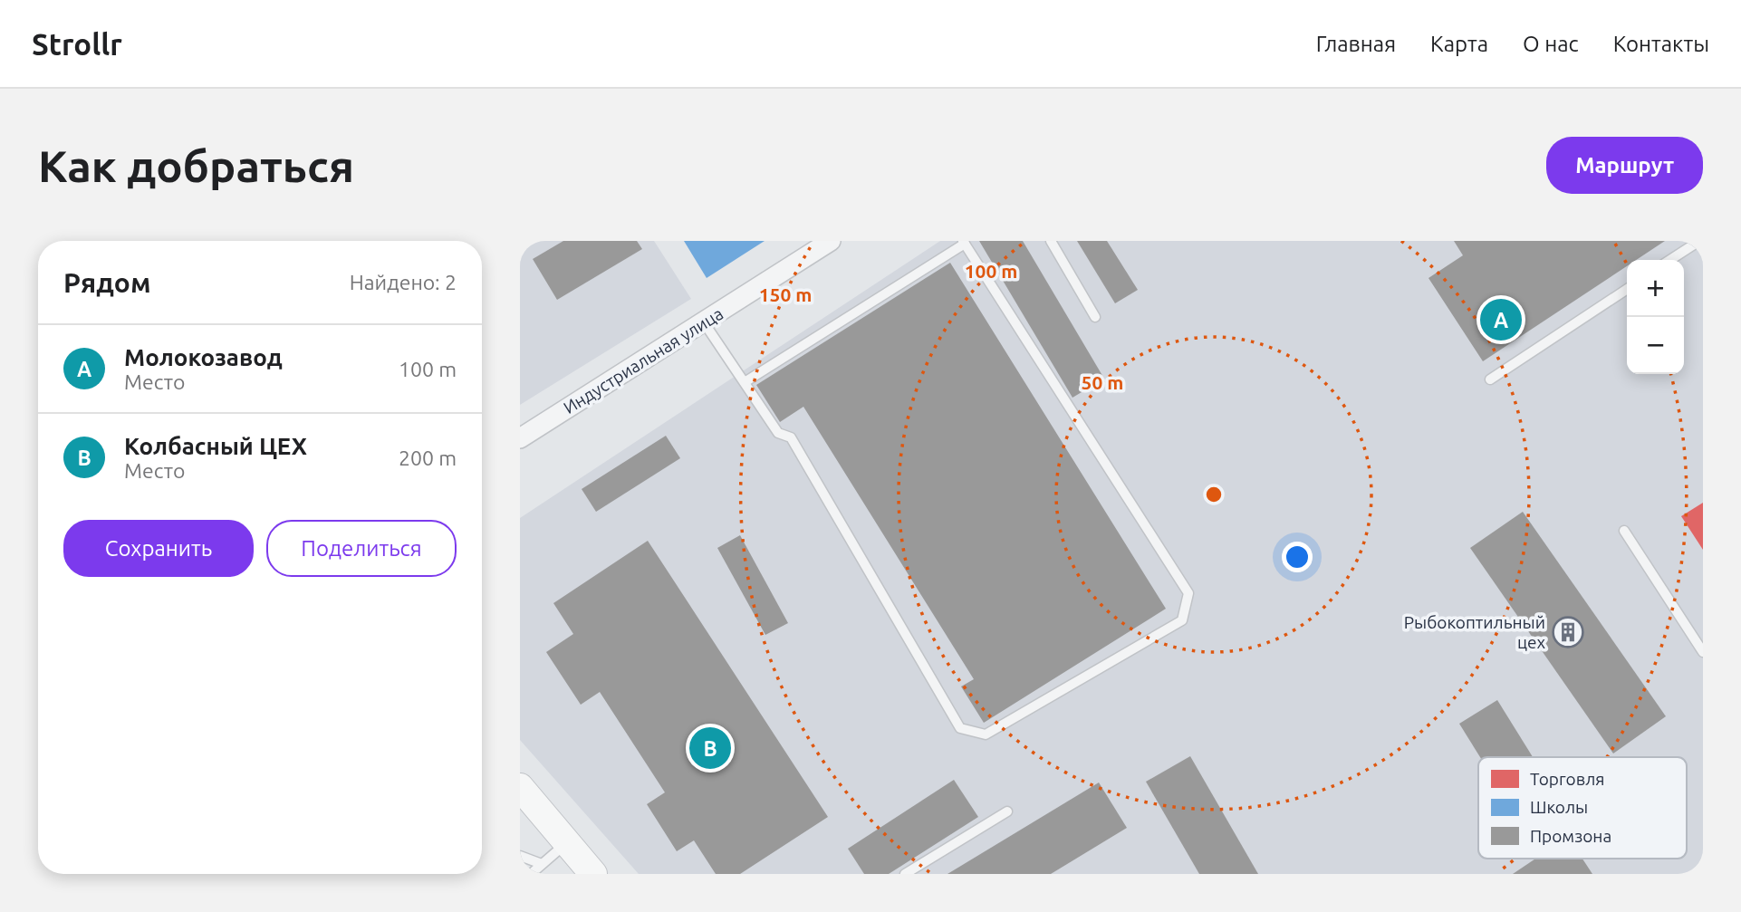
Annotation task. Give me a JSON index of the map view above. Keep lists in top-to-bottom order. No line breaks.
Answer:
{"streets":{"street":["Индустриальная улица"]},"places":{"building":["Рыбокоптильный цех"]},"legend":["Торговля","Школы","Промзона"],"page":{"header":"Strollr","nav":["Главная","Карта","О нас","Контакты"],"buttons":["Маршрут",["Сохранить","Поделиться"]],"title":"Как добраться","heading":["Рядом","Найдено: 2"],"map_buttons":["+","−"],"pins":["A","B"],"list":[{"mark":"A","name":"Молокозавод","note":"Место","value":"100 m"},{"mark":"B","name":"Колбасный ЦЕХ","note":"Место","value":"200 m"}]},"rings":["100 m","150 m","50 m"]}
